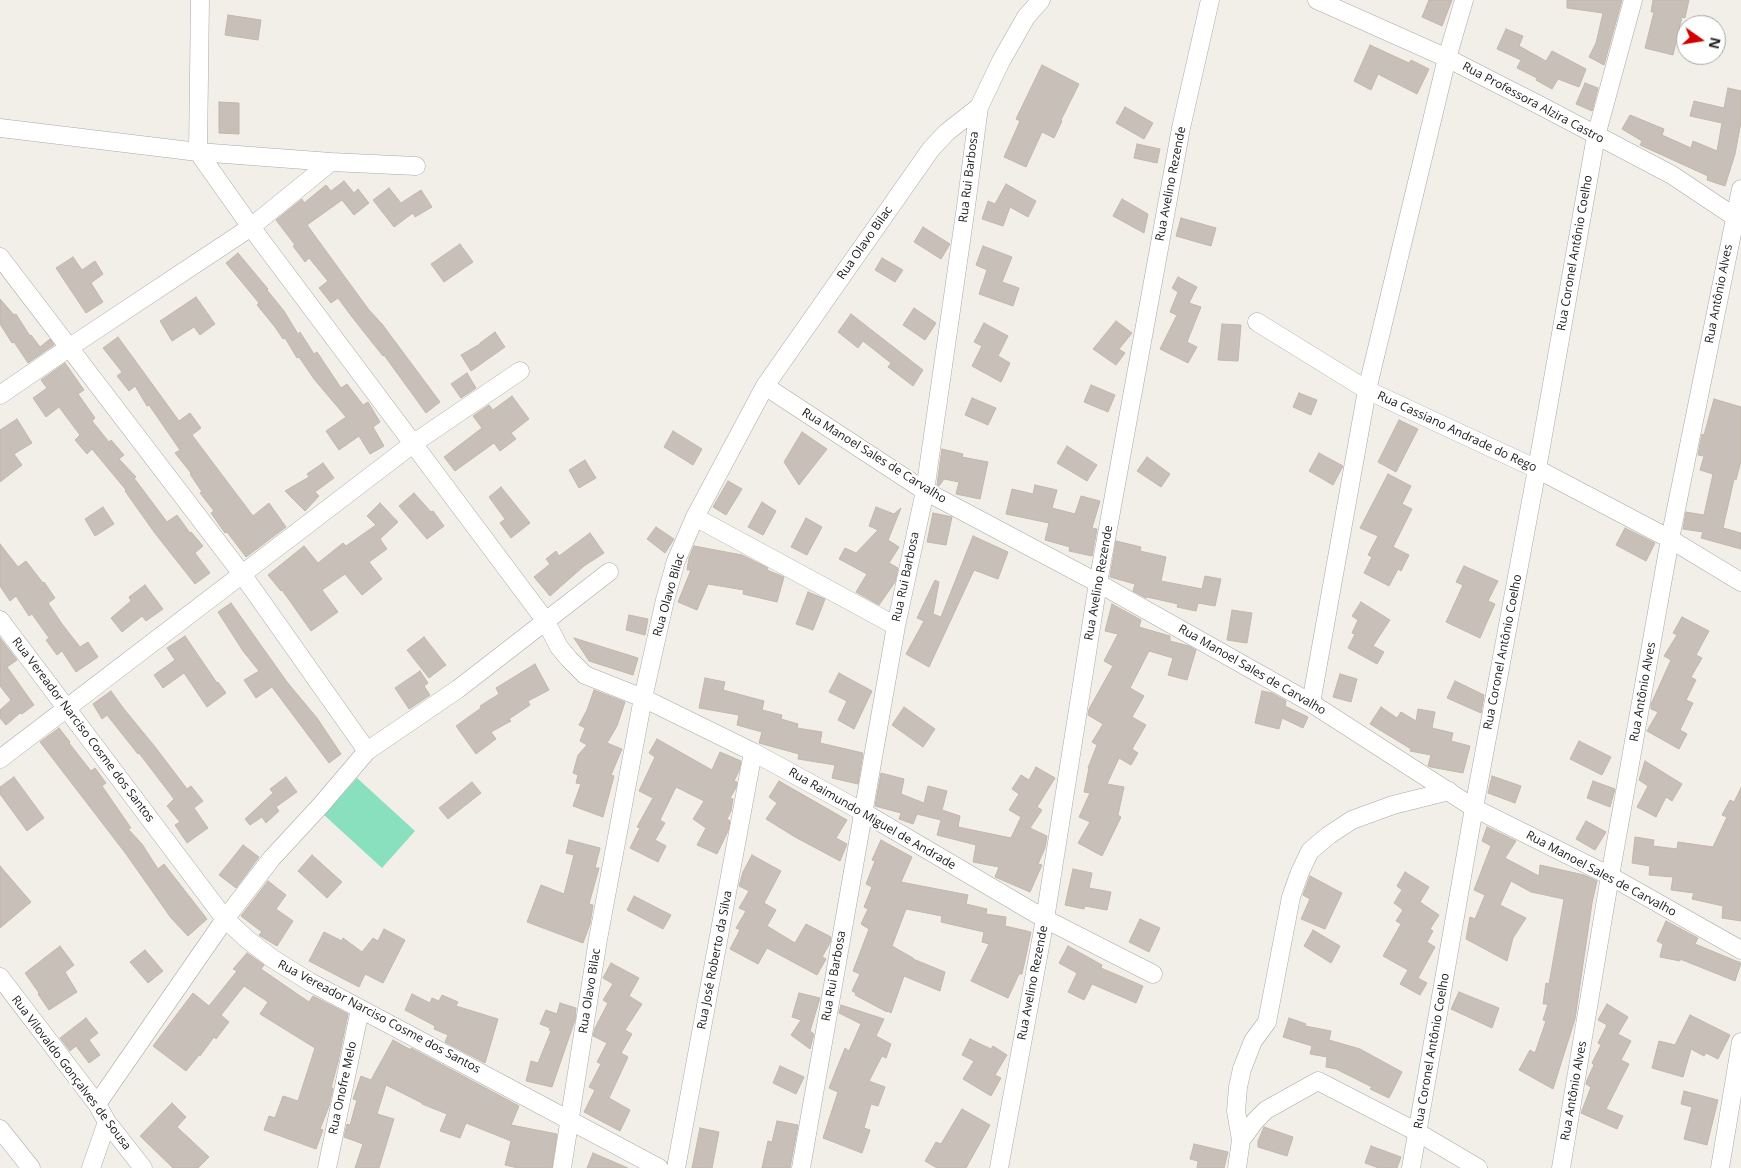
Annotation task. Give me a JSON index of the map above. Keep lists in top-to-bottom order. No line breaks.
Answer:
{"streets":{"street":["Rua Professora Alzira Castro","Rua Rui Barbosa","Rua Avelino Rezende","Rua Olavo Bilac","Rua Coronel Antônio Coelho","Rua Antônio Alves","Rua Cassiano Andrade do Rego","Rua Manoel Sales de Carvalho","Rua Vereador Narciso Cosme dos Santos","Rua Raimundo Miguel de Andrade","Rua José Roberto da Silva","Rua Vilovaldo Gonçalves de Sousa","Rua Onofre Melo"]},"crossings":[["Rua Professora Alzira Castro","Rua Coronel Antônio Coelho"],["Rua Professora Alzira Castro","Rua Antônio Alves"],["Rua Professora Alzira Castro","Rua Cassiano Andrade do Rego"],["Rua Rui Barbosa","Rua Olavo Bilac"],["Rua Rui Barbosa","Rua Manoel Sales de Carvalho"],["Rua Rui Barbosa","Rua Raimundo Miguel de Andrade"],["Rua Avelino Rezende","Rua Manoel Sales de Carvalho"],["Rua Avelino Rezende","Rua Raimundo Miguel de Andrade"],["Rua Olavo Bilac","Rua Manoel Sales de Carvalho"],["Rua Olavo Bilac","Rua Vereador Narciso Cosme dos Santos"],["Rua Olavo Bilac","Rua Raimundo Miguel de Andrade"],["Rua Coronel Antônio Coelho","Rua Cassiano Andrade do Rego"],["Rua Coronel Antônio Coelho","Rua Manoel Sales de Carvalho"],["Rua Antônio Alves","Rua Cassiano Andrade do Rego"],["Rua Antônio Alves","Rua Manoel Sales de Carvalho"],["Rua Vereador Narciso Cosme dos Santos","Rua Onofre Melo"],["Rua Raimundo Miguel de Andrade","Rua José Roberto da Silva"]],"north":"right"}
